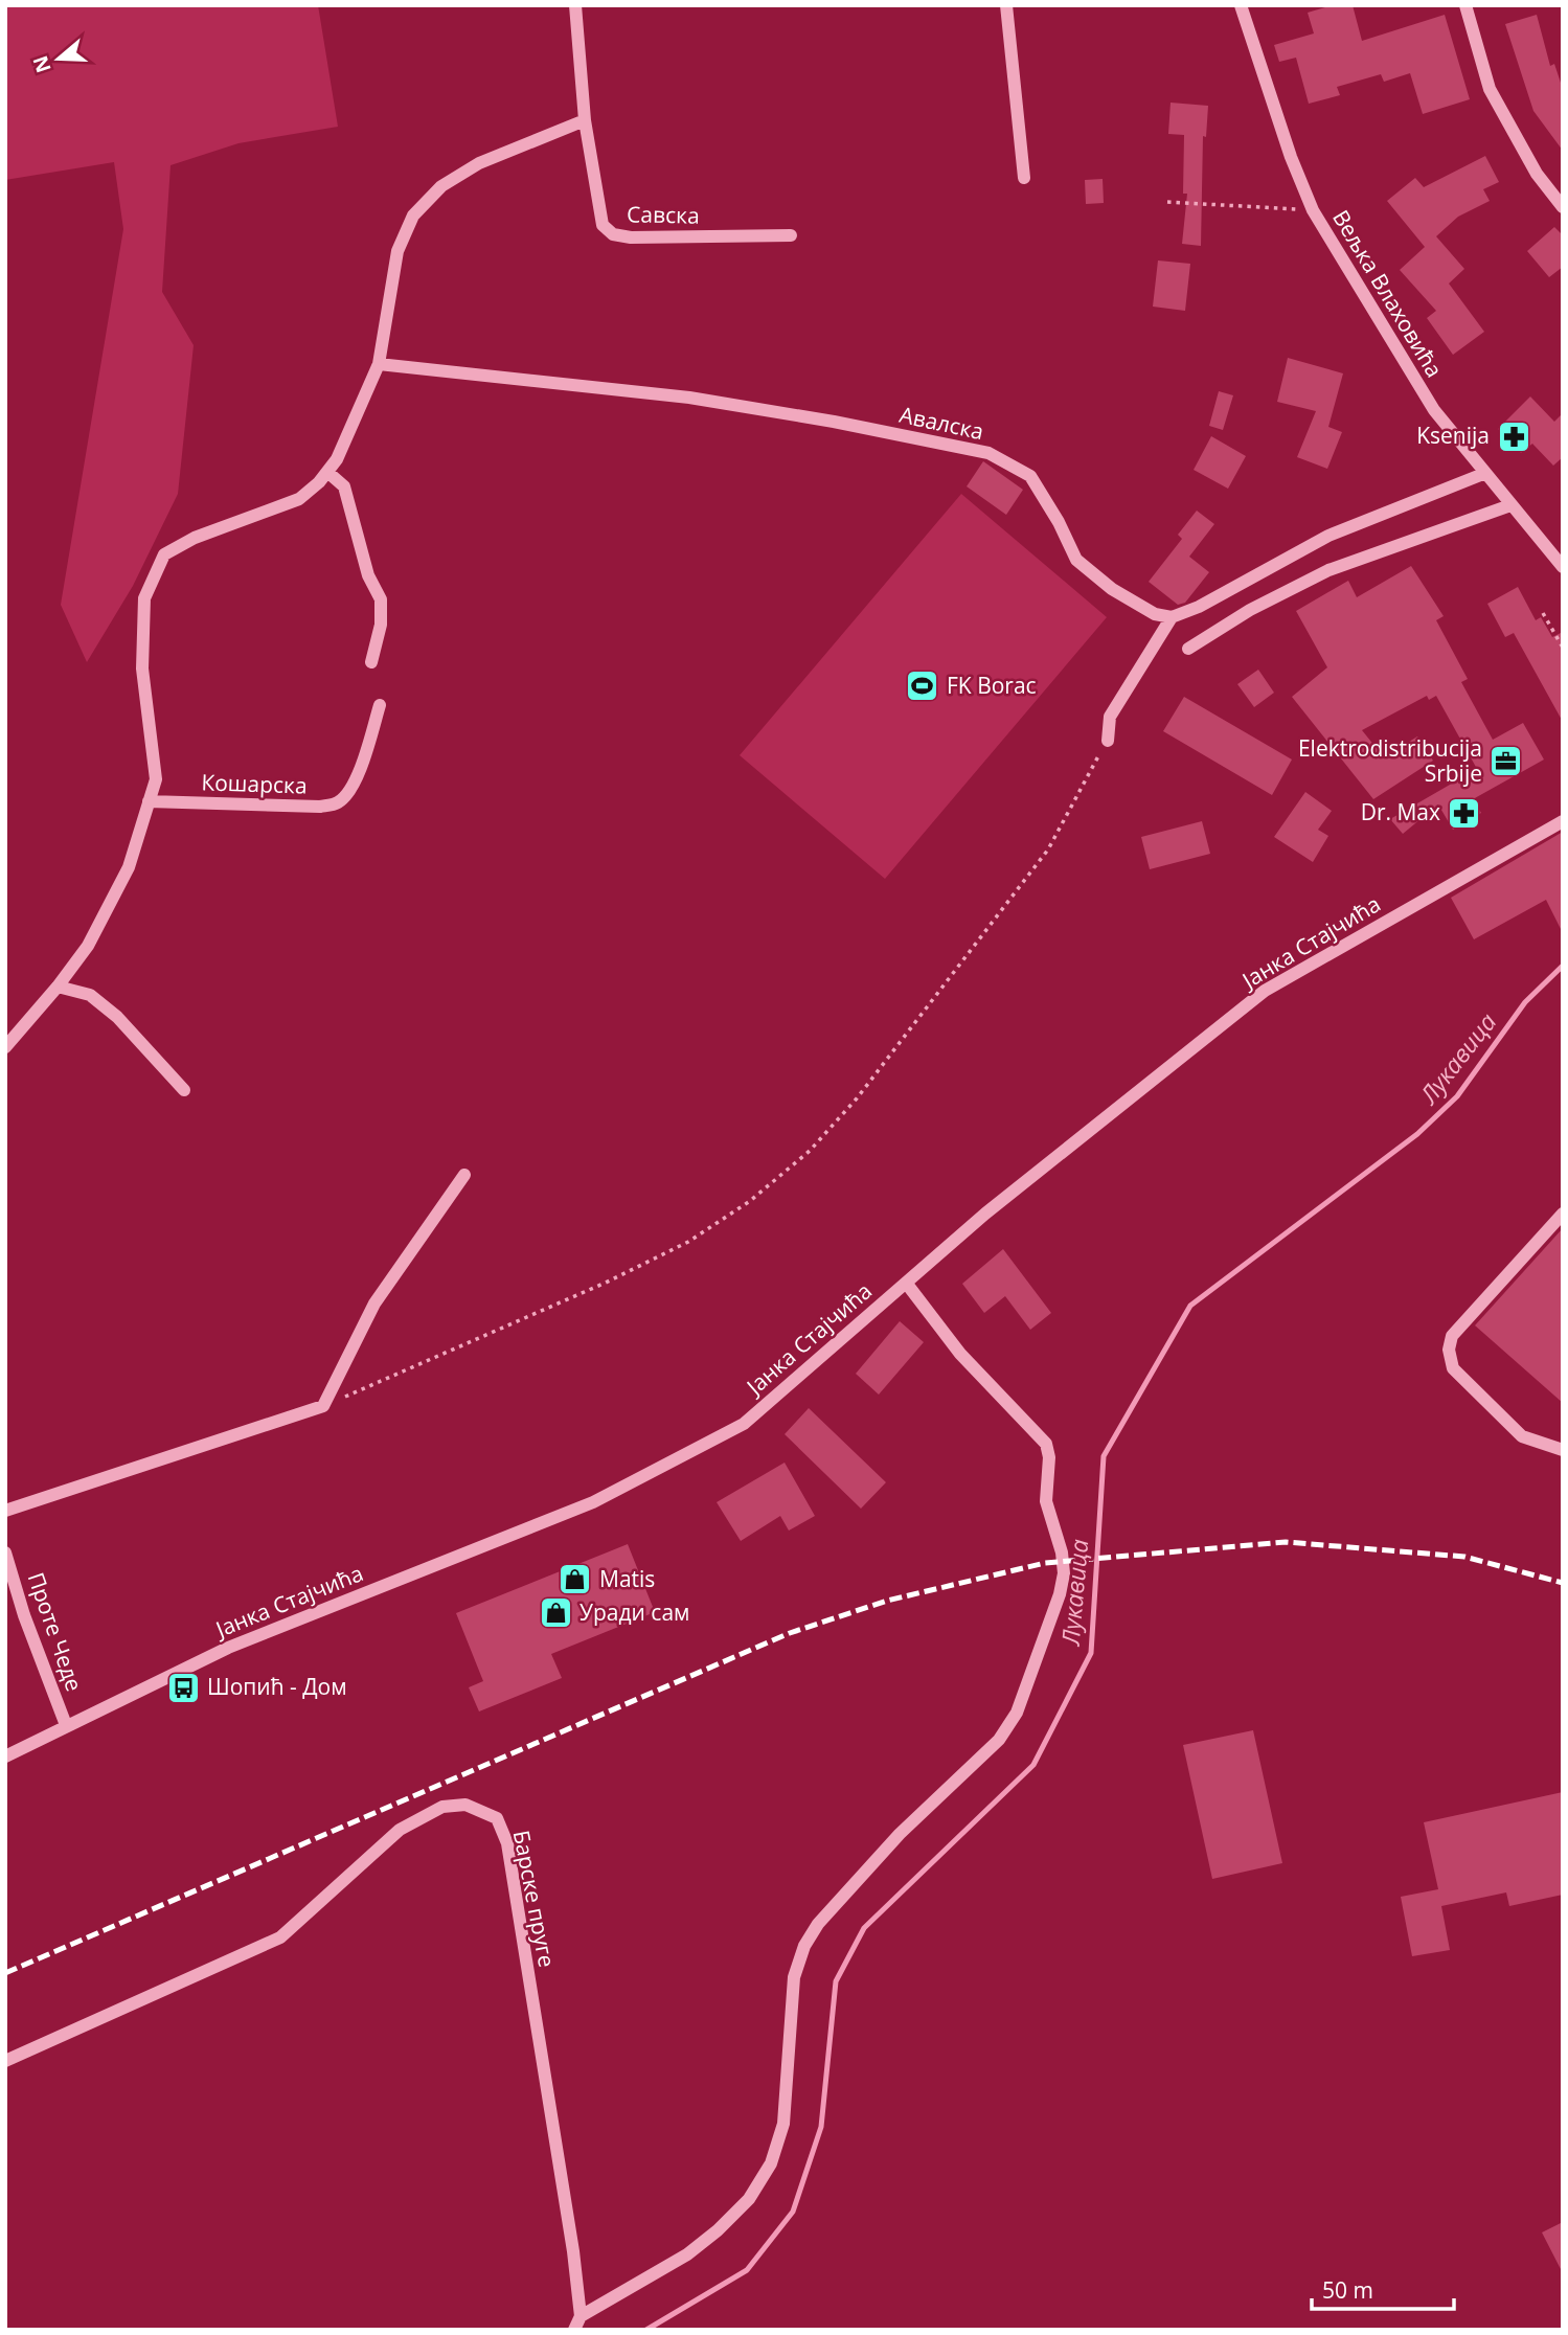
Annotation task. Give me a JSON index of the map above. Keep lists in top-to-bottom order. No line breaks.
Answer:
{"streets":{"street":["Савска","Вељка Влаховића","Авалска","Кошарска","Јанка Стајчића","Проте Чеде","Барске пруге"]},"crossings":[["Јанка Стајчића","Проте Чеде"]],"water":["Лукавица"],"places":{"pharmacy":["Ksenija","Dr. Max"],"sports":["FK Borac"],"office":["Elektrodistribucija Srbije"],"shop":["Matis","Уради сам"],"bus stop":["Шопић - Дом"]},"scale_bar":"50 m","north":"left"}
